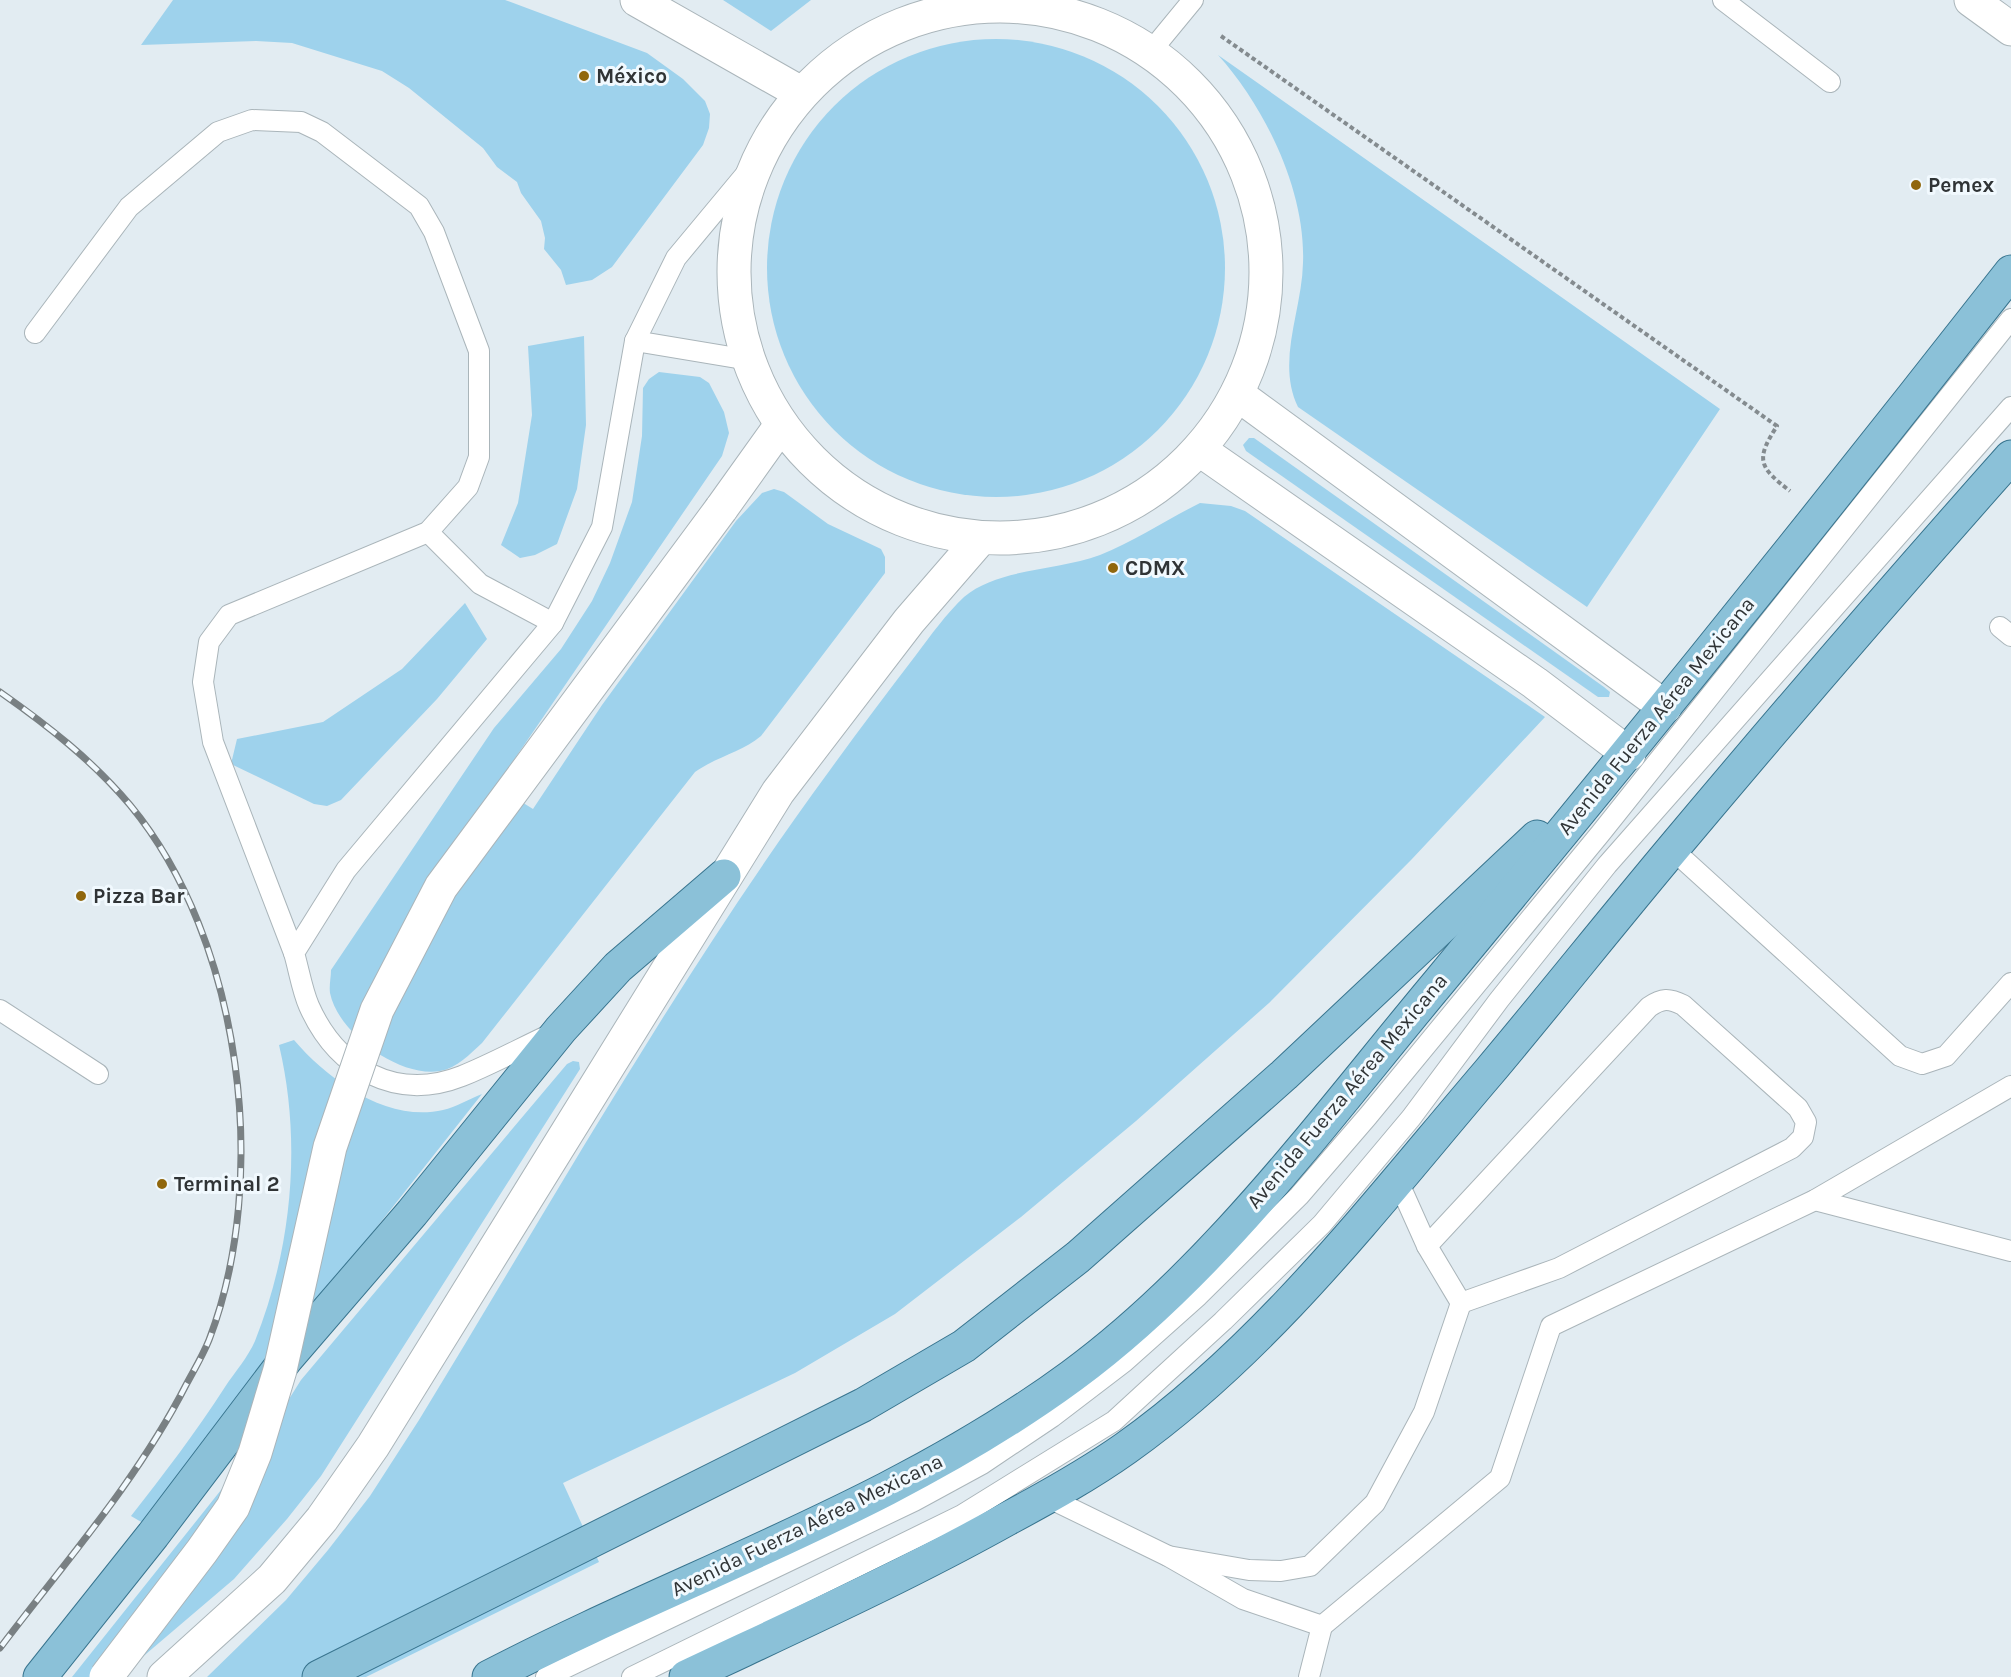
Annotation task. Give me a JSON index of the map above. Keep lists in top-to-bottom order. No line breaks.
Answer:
{"streets":{"main road":["Avenida Fuerza Aérea Mexicana"]},"places":["México","Pemex","CDMX","Pizza Bar","Terminal 2"]}
